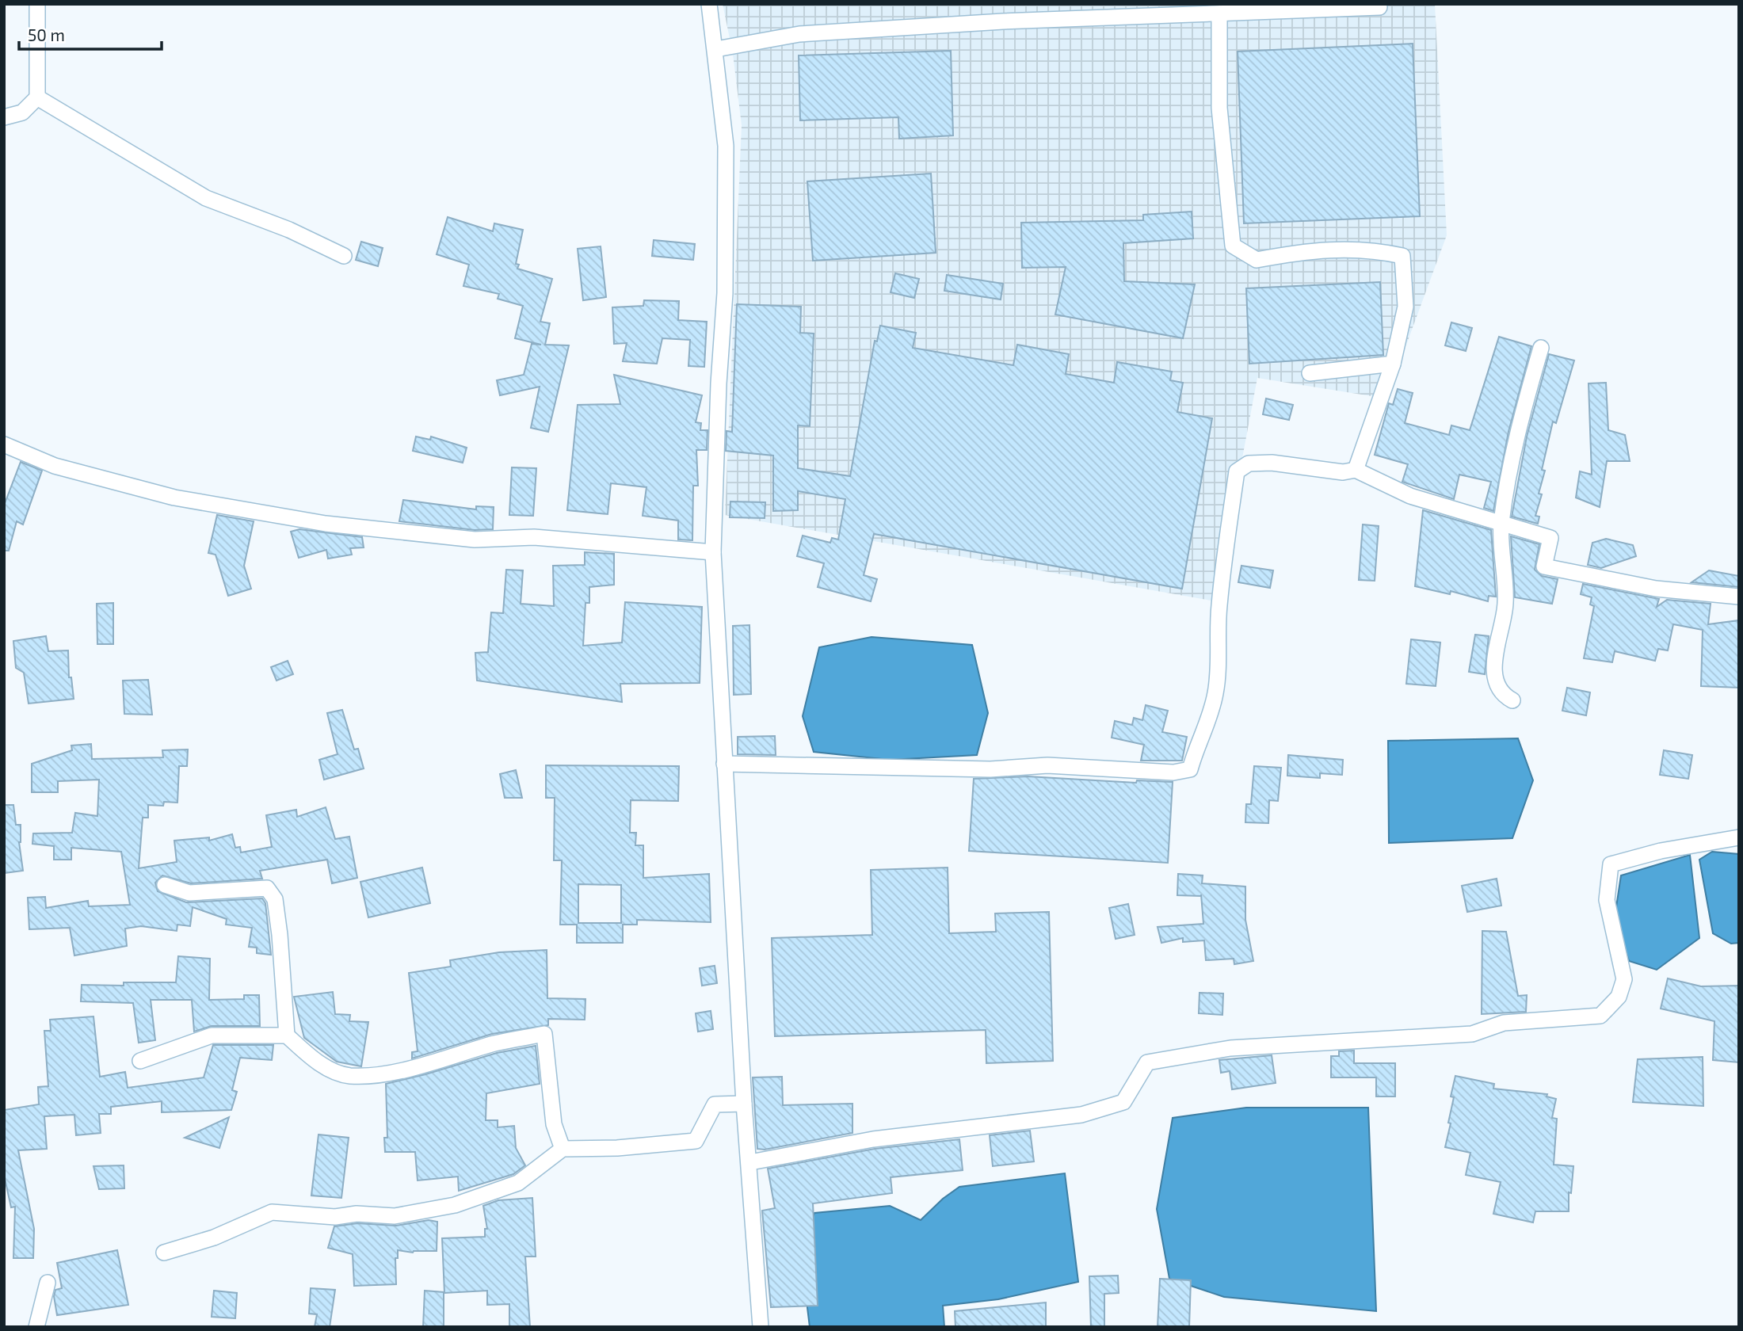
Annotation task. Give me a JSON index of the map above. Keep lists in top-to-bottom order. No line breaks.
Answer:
{"scale_bar":"50 m"}
